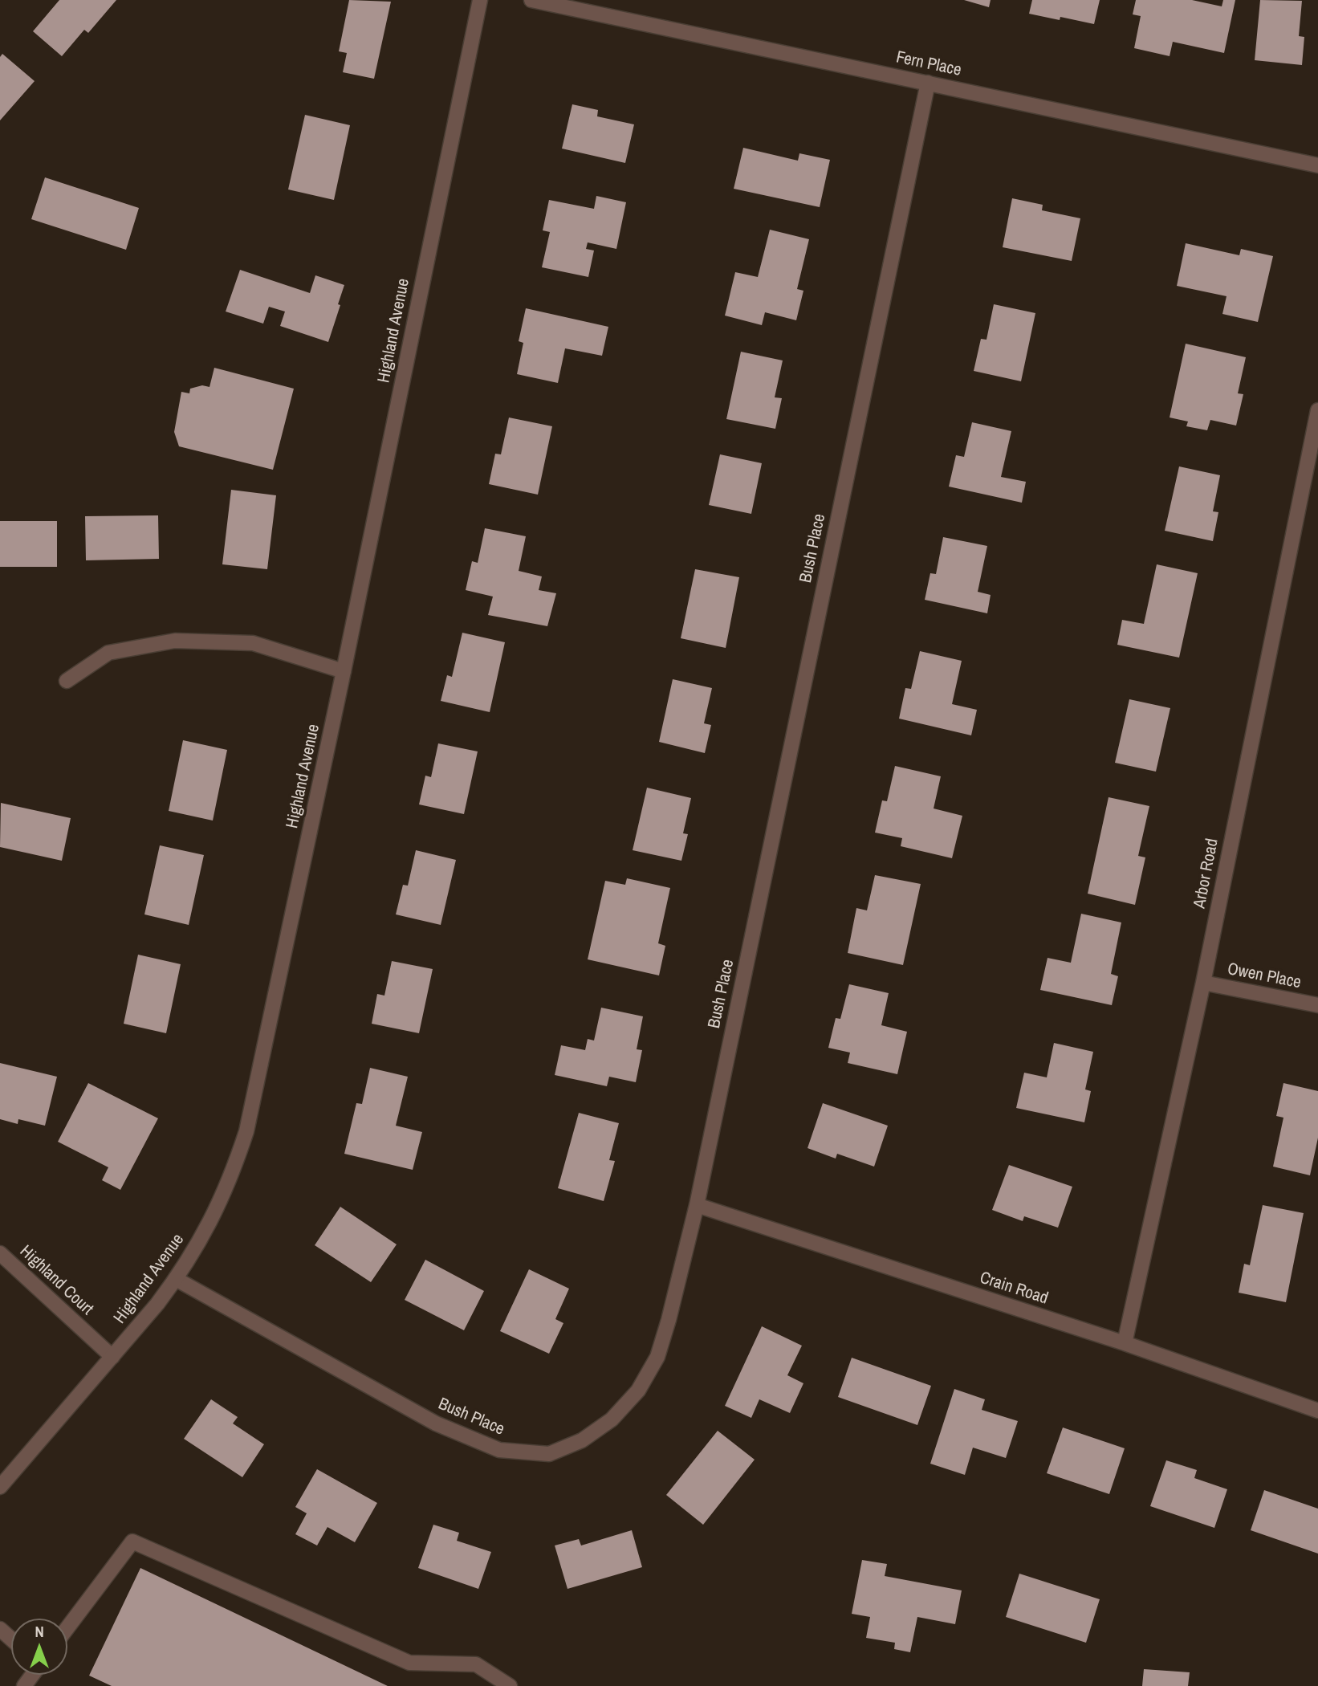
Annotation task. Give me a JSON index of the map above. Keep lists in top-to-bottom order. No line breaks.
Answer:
{"streets":{"street":["Fern Place","Highland Avenue","Bush Place","Arbor Road","Owen Place","Highland Court","Crain Road"]},"crossings":[["Fern Place","Bush Place"],["Highland Avenue","Bush Place"],["Highland Avenue","Highland Court"],["Bush Place","Crain Road"],["Arbor Road","Owen Place"],["Arbor Road","Crain Road"]],"north":"top"}
